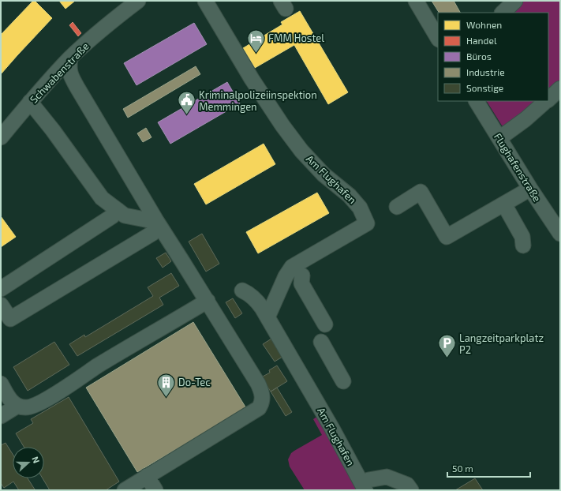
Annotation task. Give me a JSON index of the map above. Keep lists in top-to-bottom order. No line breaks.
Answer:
{"streets":{"street":["Schwabenstraße","Flughafenstraße","Am Flughafen"]},"places":{"hotel":["FMM Hostel"],"public building":["Kriminalpolizeiinspektion Memmingen"],"parking":["Langzeitparkplatz P2"],"building":["Do-Tec"]},"legend":["Wohnen","Handel","Büros","Industrie","Sonstige"],"scale_bar":"50 m","north":"right"}
